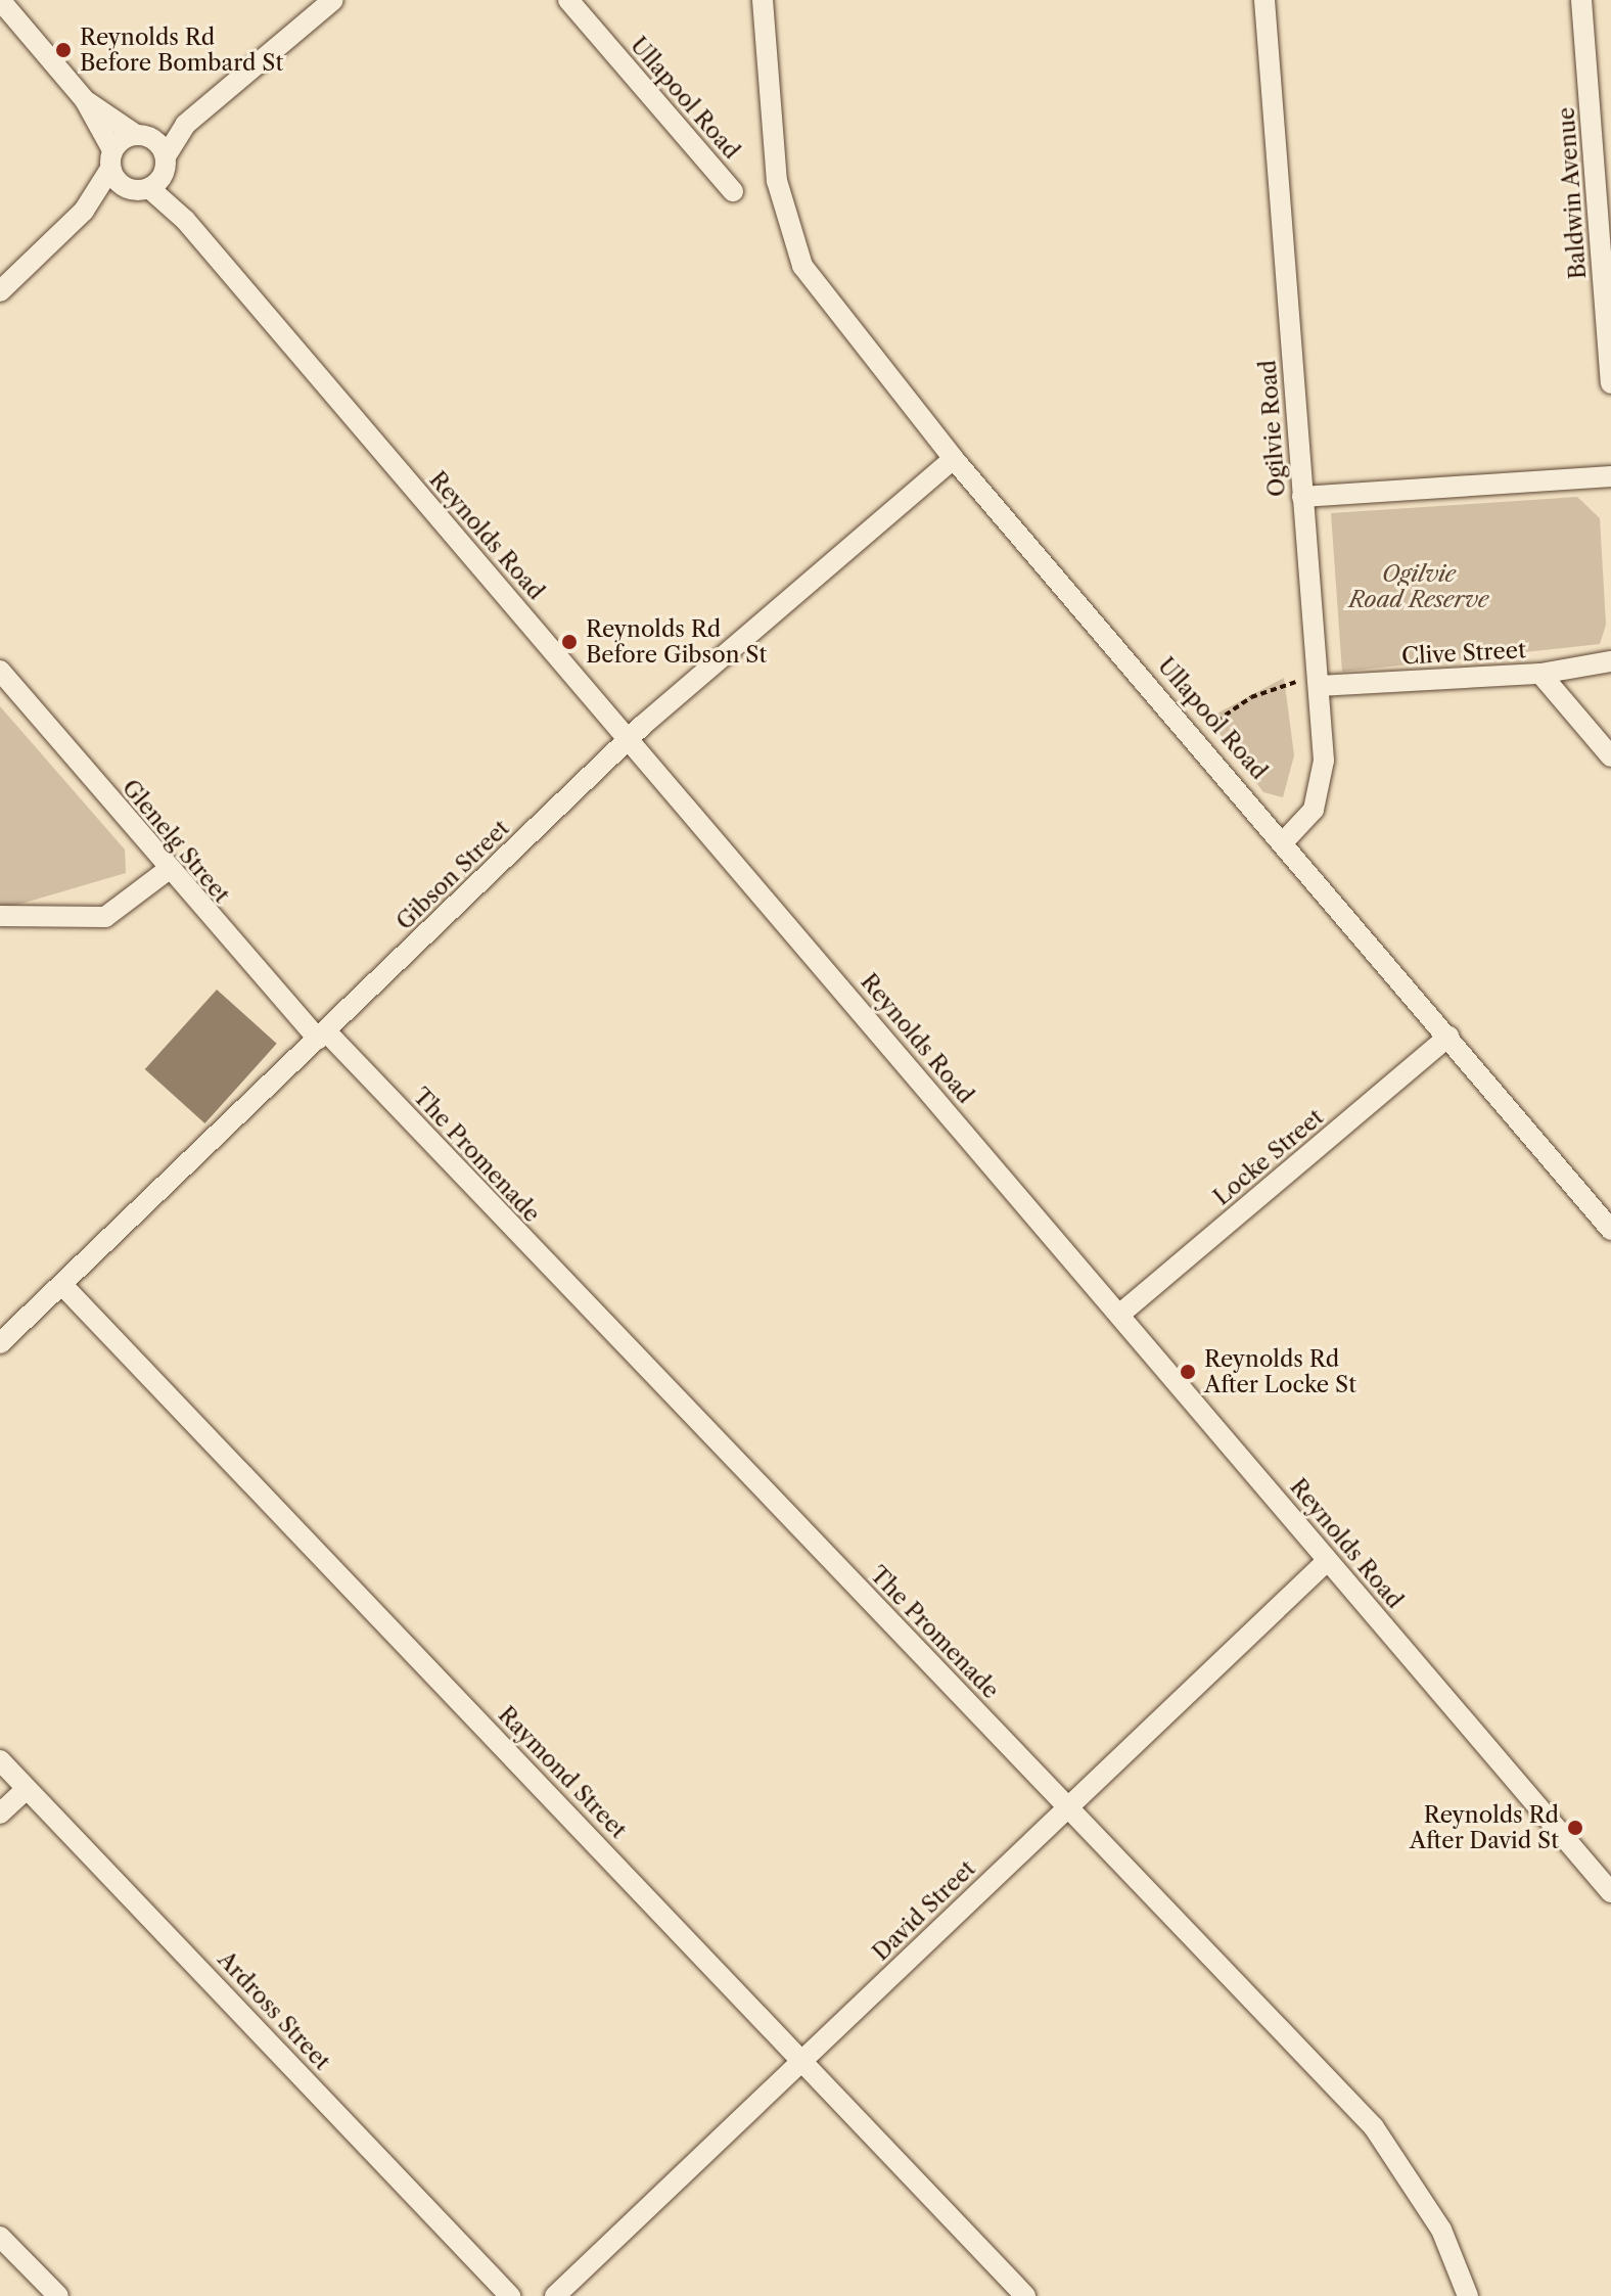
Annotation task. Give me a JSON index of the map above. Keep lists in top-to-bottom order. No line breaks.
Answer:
{"streets":{"street":["Ullapool Road","Baldwin Avenue","Ogilvie Road","Reynolds Road","Clive Street","Glenelg Street","Gibson Street","The Promenade","Locke Street","Raymond Street","David Street","Ardross Street"]},"crossings":[["Ullapool Road","Ogilvie Road"],["Ullapool Road","Gibson Street"],["Ullapool Road","Locke Street"],["Ogilvie Road","Clive Street"],["Reynolds Road","Gibson Street"],["Reynolds Road","Locke Street"],["Reynolds Road","David Street"],["Glenelg Street","Gibson Street"],["Glenelg Street","The Promenade"],["Gibson Street","The Promenade"],["Gibson Street","Raymond Street"],["The Promenade","David Street"],["Raymond Street","David Street"]],"parks":["Ogilvie Road Reserve"],"places":["Reynolds Rd Before Bombard St","Reynolds Rd Before Gibson St","Reynolds Rd After Locke St","Reynolds Rd After David St"]}
